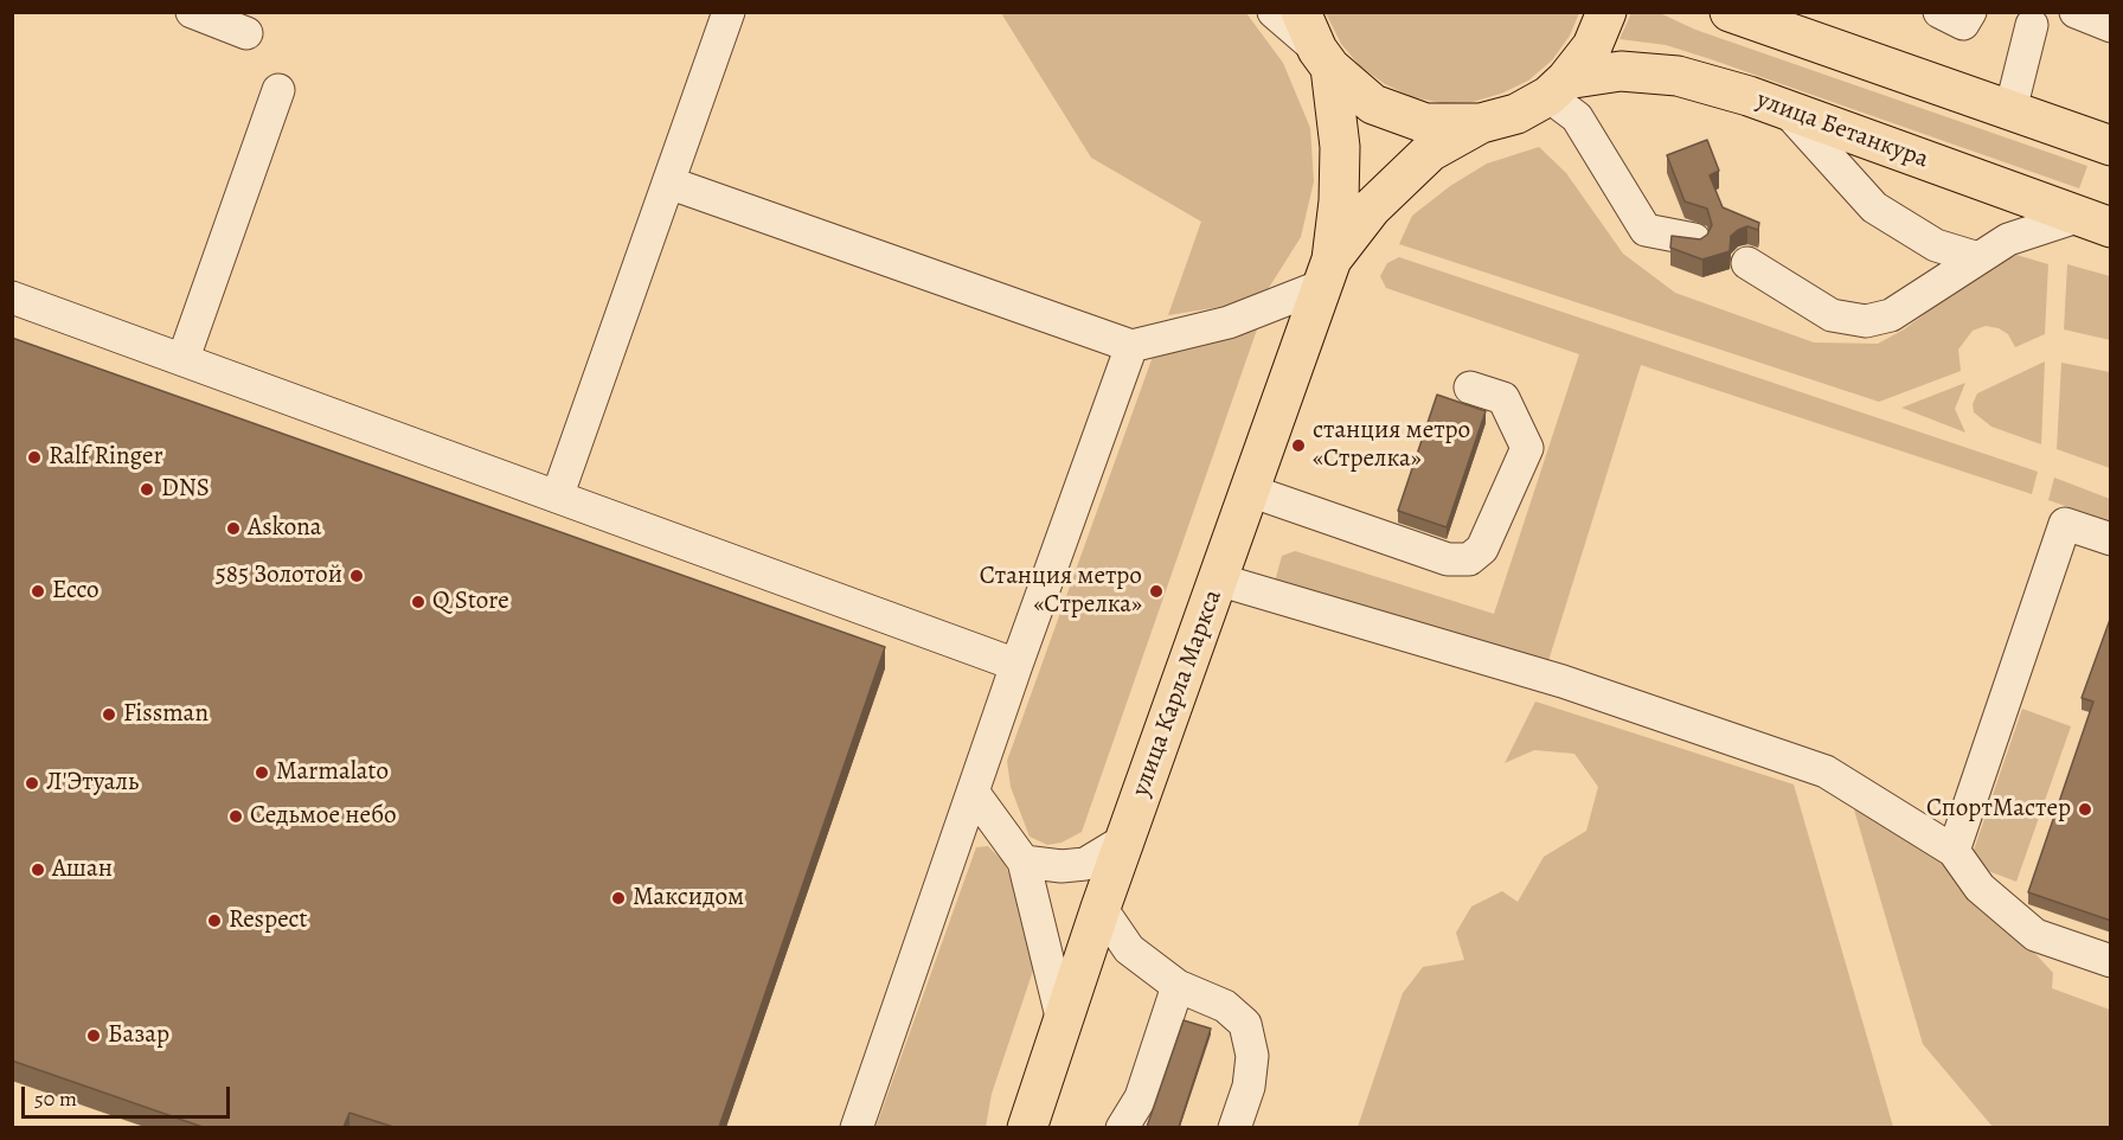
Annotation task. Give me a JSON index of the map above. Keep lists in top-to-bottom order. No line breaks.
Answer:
{"streets":{"main road":["улица Бетанкура","улица Карла Маркса"]},"places":["станция метро «Стрелка»","Ralf Ringer","DNS","Askona","585 Золотой","Ecco","Станция метро «Стрелка»","Q Store","Fissman","Marmalato","Л'Этуаль","СпортМастер","Седьмое небо","Ашан","Максидом","Respect","Базар"],"scale_bar":"50 m"}
